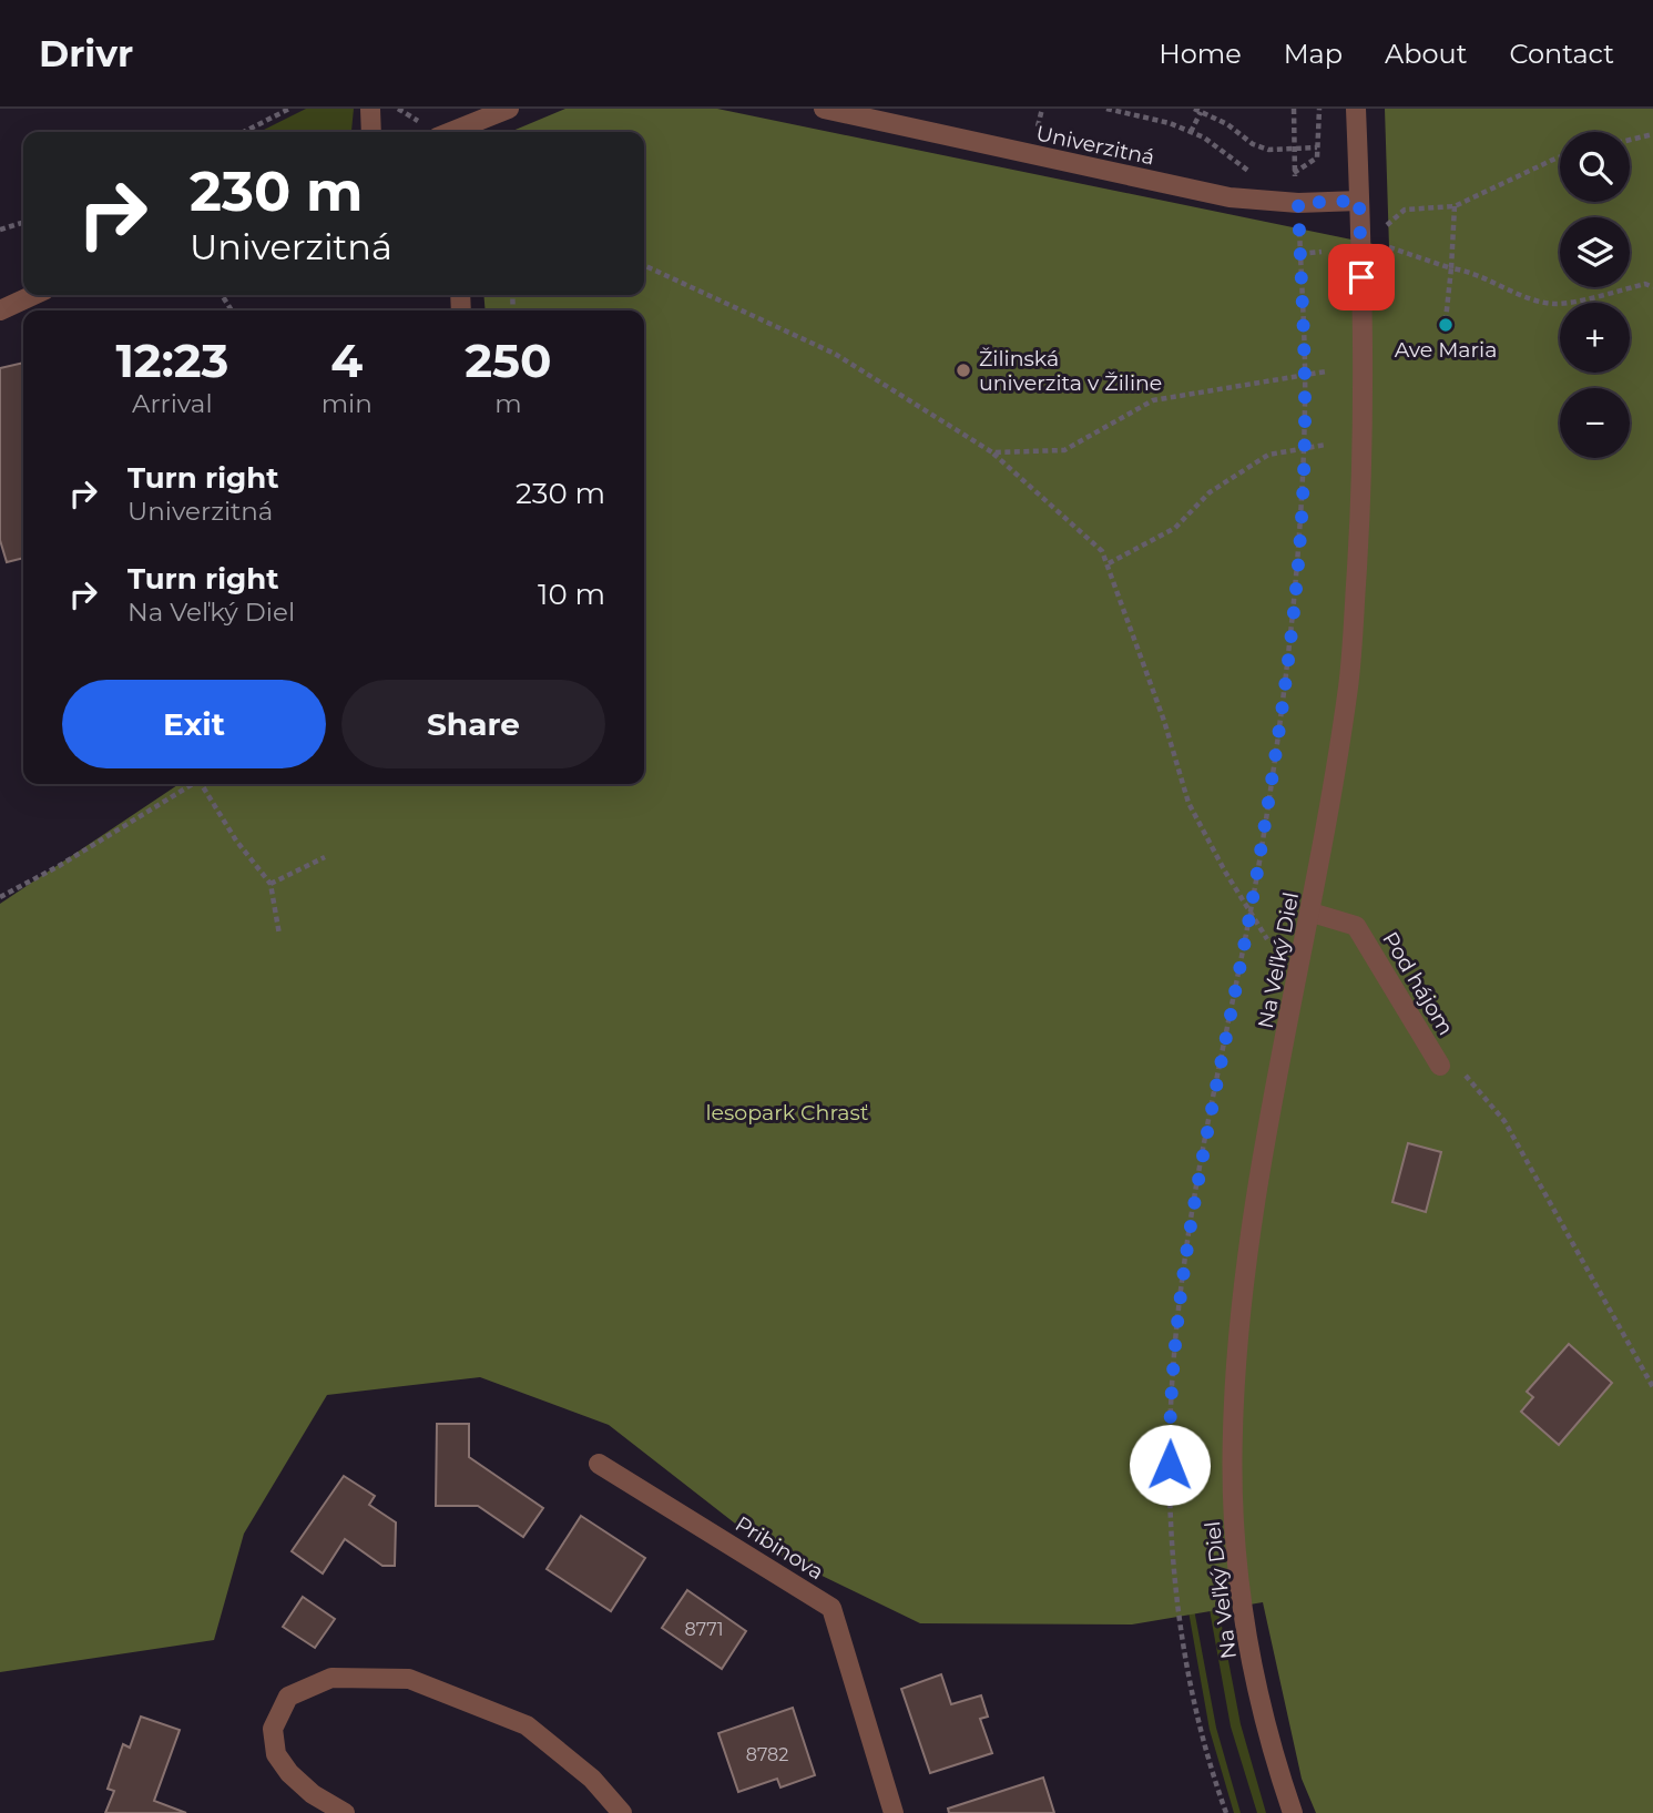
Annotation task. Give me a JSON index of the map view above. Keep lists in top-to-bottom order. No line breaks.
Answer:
{"streets":{"street":["Univerzitná","Na Veľký Diel","Pod hájom","Pribinova"]},"crossings":[["Univerzitná","Na Veľký Diel"],["Na Veľký Diel","Pod hájom"]],"parks":["lesopark Chrasť"],"places":["Ave Maria","Žilinská univerzita v Žiline"],"house_numbers":["8771","8782"],"page":{"header":"Drivr","nav":["Home","Map","About","Contact"],"map_buttons":["+","−"],"turn":["230 m","Univerzitná"],"eta":["12:23","Arrival","4","min","250","m"],"list":[{"name":"Turn right","note":"Univerzitná","value":"230 m"},{"name":"Turn right","note":"Na Veľký Diel","value":"10 m"}],"buttons":["Exit","Share"]}}
